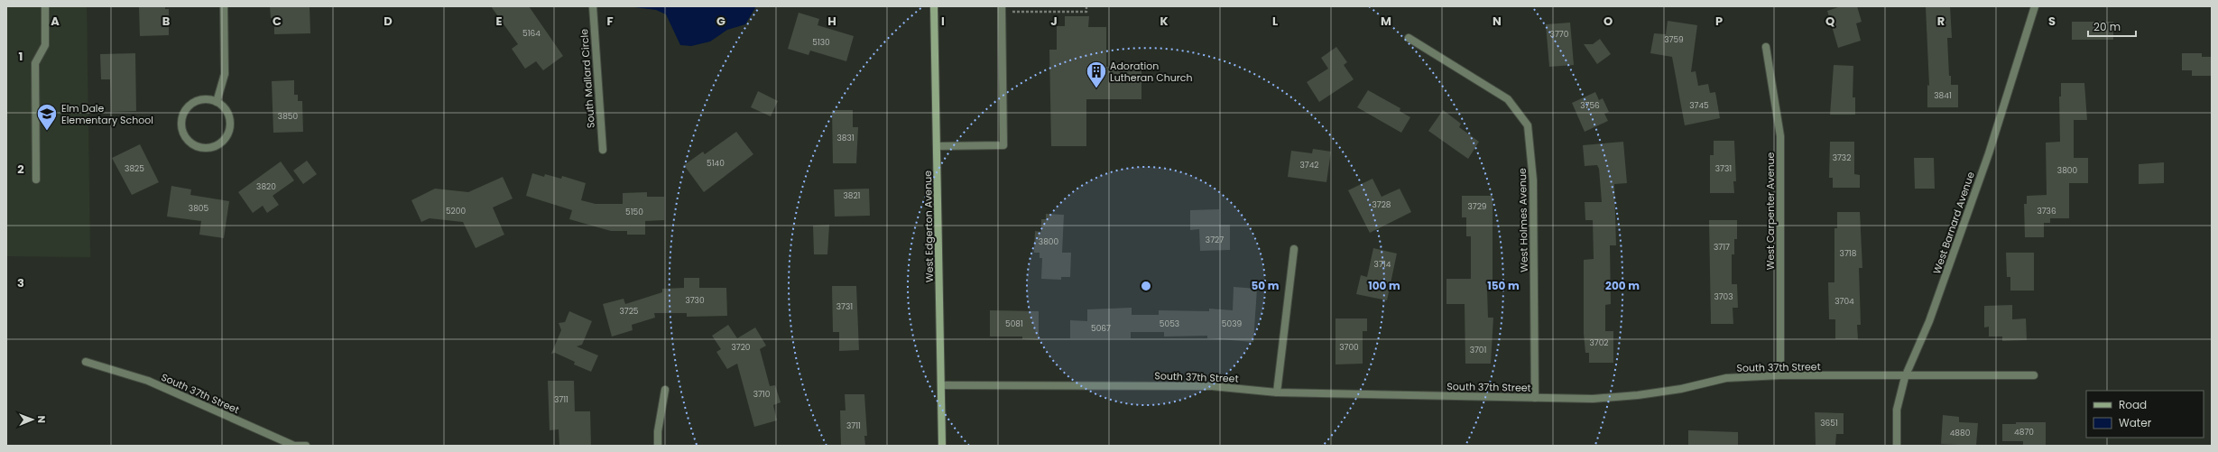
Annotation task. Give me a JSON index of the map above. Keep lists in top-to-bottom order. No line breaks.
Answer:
{"streets":{"street":["South Mallard Circle","West Carpenter Avenue","West Holmes Avenue","West Barnard Avenue","West Edgerton Avenue","South 37th Street"]},"crossings":[["West Carpenter Avenue","South 37th Street"],["West Holmes Avenue","South 37th Street"],["West Barnard Avenue","South 37th Street"],["West Edgerton Avenue","South 37th Street"]],"places":{"building":["Adoration Lutheran Church"],"school or university":["Elm Dale Elementary School"]},"house_numbers":["5164","3770","3759","5130","3841","3756","3745","3850","3831","3732","5140","3742","3825","3731","3800","3820","3821","3728","3729","3805","5200","3736","5150","3727","3800","3717","3718","3714","3703","3730","3704","3731","3725","5081","5053","5039","5067","3702","3720","3700","3701","3710","3711","3651","3711","4870","4880"],"legend":["Road","Water"],"scale_bar":"20 m","north":"right","grid":{"columns":["A","B","C","D","E","F","G","H","I","J","K","L","M","N","O","P","Q","R","S"],"rows":["1","2","3"]},"rings":["50 m","100 m","150 m","200 m"]}
